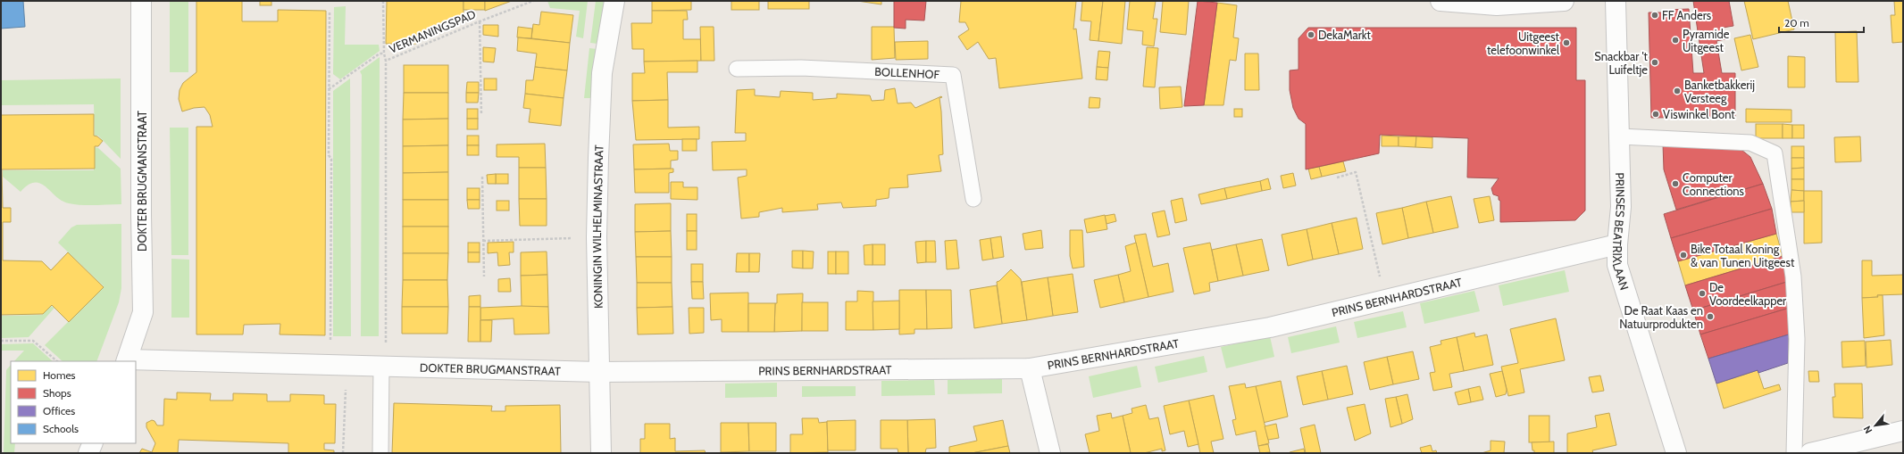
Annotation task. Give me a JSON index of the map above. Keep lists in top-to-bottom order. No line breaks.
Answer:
{"streets":{"street":["DOKTER BRUGMANSTRAAT","KONINGIN WILHELMINASTRAAT","PRINSES BEATRIXLAAN","PRINS BERNHARDSTRAAT"],"lane":["BOLLENHOF"],"path":["VERMANINGSPAD"]},"crossings":[["DOKTER BRUGMANSTRAAT","KONINGIN WILHELMINASTRAAT"],["DOKTER BRUGMANSTRAAT","PRINS BERNHARDSTRAAT"],["KONINGIN WILHELMINASTRAAT","PRINS BERNHARDSTRAAT"],["PRINSES BEATRIXLAAN","PRINS BERNHARDSTRAAT"]],"places":["FF Anders","DekaMarkt","Pyramide Uitgeest","Uitgeest telefoonwinkel","Snackbar 't Luifeltje","Banketbakkerij Versteeg","Viswinkel Bont","Computer Connections","Bike Totaal Koning & van Tunen Uitgeest","De Voordeelkapper","De Raat Kaas en Natuurprodukten"],"legend":["Homes","Shops","Offices","Schools"],"scale_bar":"20 m","north":"bottom left"}
